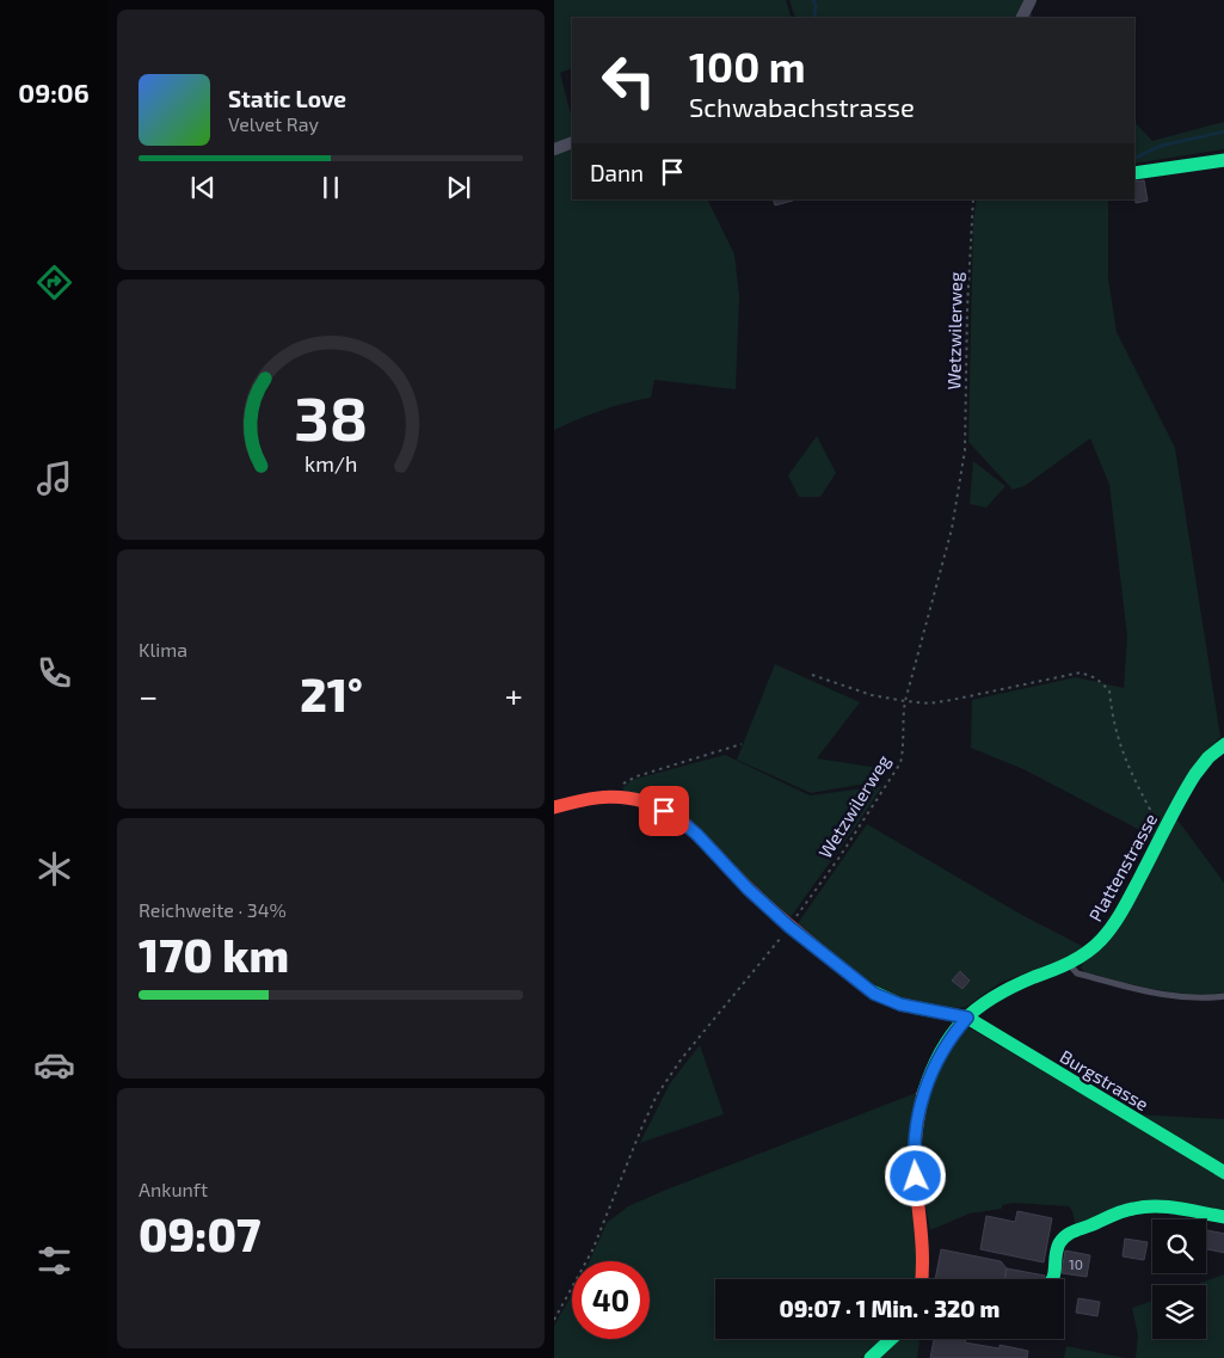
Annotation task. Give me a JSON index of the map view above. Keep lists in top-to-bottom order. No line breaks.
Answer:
{"streets":{"street":["Plattenstrasse","Burgstrasse"],"path":["Wetzwilerweg"]},"crossings":[["Plattenstrasse","Burgstrasse"]],"house_numbers":["10"],"page":{"tabs":"09:06","turn":["100 m","Schwabachstrasse"],"song":["Static Love","Velvet Ray"],"then":"Dann","tile":["Klima",["Reichweite · 34%","170 km"],["Ankunft","09:07"]],"heat":["−","21°","+"],"limit":"40","trip":"09:07 · 1 Min. · 320 m","gauge":["38","km/h"]}}
